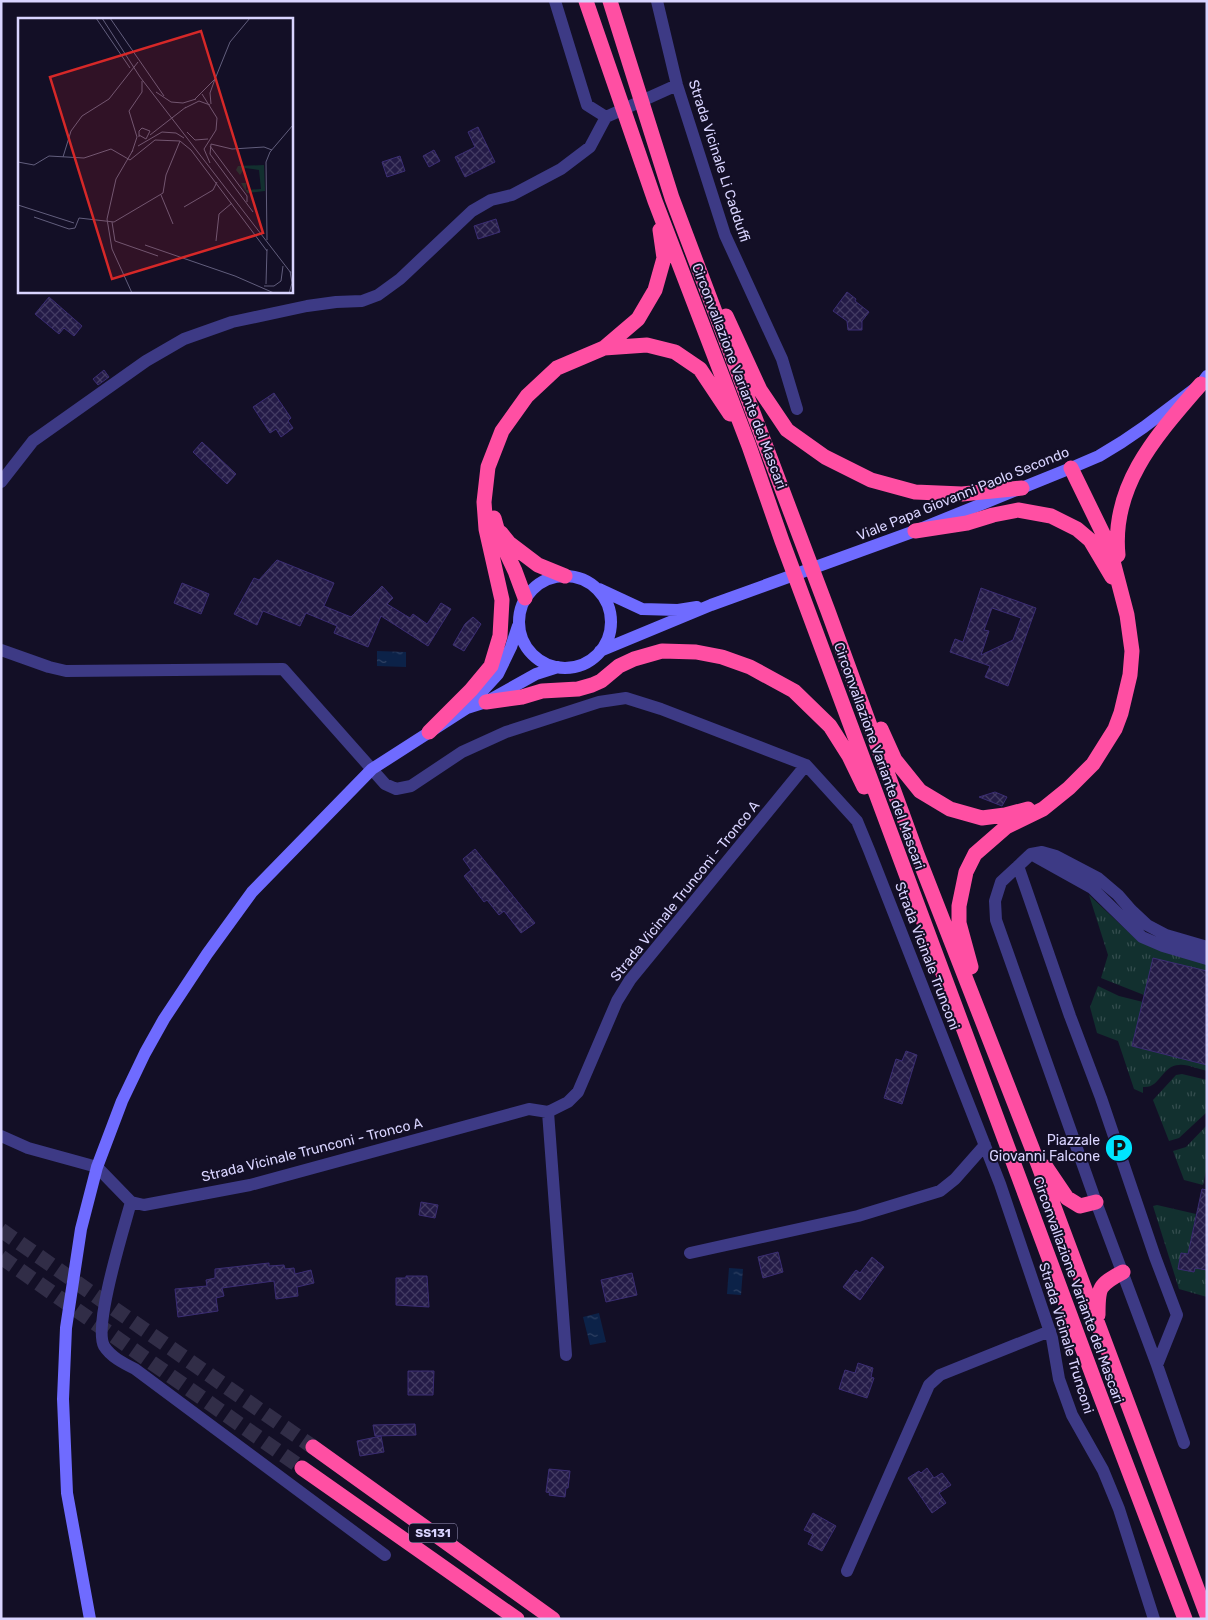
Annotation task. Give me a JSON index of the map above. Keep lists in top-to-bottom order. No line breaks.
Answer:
{"streets":{"highway":["Circonvallazione Variante del Mascari","SS131"],"main road":["Viale Papa Giovanni Paolo Secondo"],"street":["Strada Vicinale Li Cadduffi","Strada Vicinale Trunconi - Tronco A","Strada Vicinale Trunconi"]},"crossings":[["Strada Vicinale Trunconi - Tronco A","Strada Vicinale Trunconi"]],"places":{"parking":["Piazzale Giovanni Falcone"]}}
